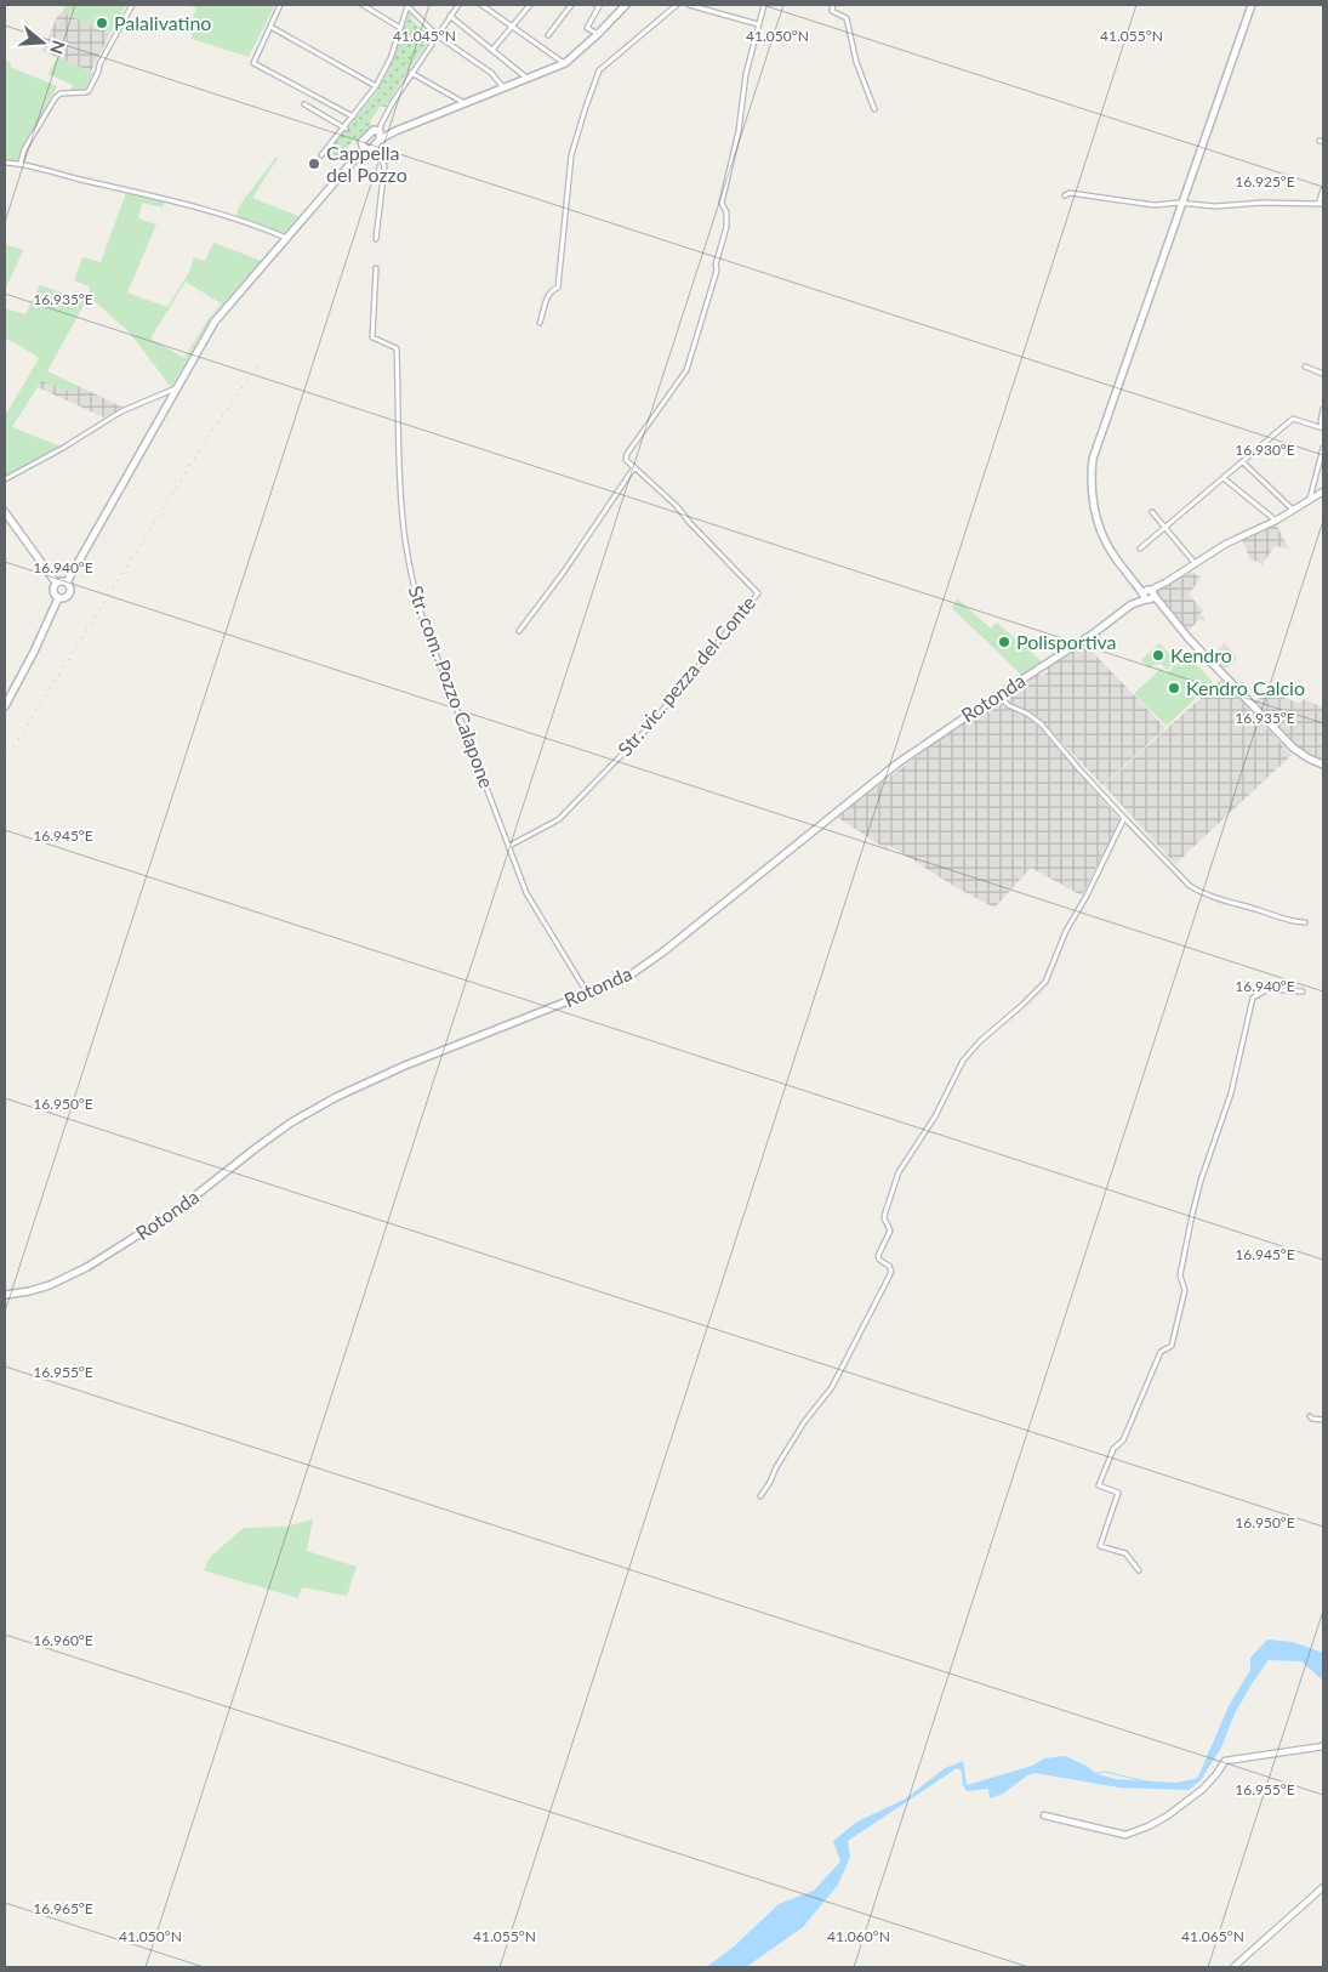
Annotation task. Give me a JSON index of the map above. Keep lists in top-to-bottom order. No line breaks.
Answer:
{"streets":{"main road":["Rotonda"],"street":["Str. vic. pezza del Conte","Str. com. Pozzo Calapone"]},"crossings":[["Str. vic. pezza del Conte","Str. com. Pozzo Calapone"],["Str. com. Pozzo Calapone","Rotonda"]],"places":["Palalivatino","Cappella del Pozzo","Polisportiva","Kendro","Kendro Calcio"],"north":"right","coordinates":["41.045°N","41.050°N","41.055°N","16.925°E","16.935°E","16.930°E","16.940°E","16.945°E","16.950°E","16.955°E","16.960°E","16.965°E","41.060°N","41.065°N"]}
